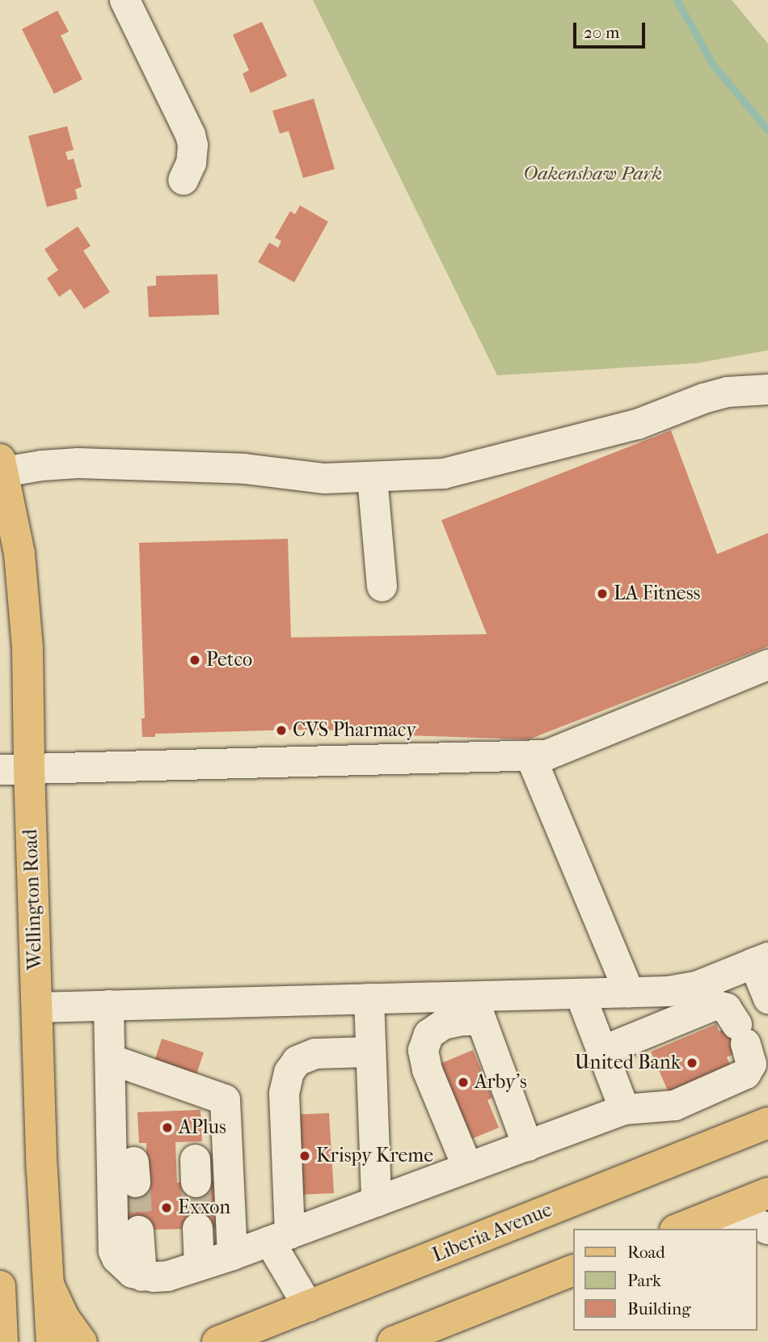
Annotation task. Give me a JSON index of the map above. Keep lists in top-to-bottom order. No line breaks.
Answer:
{"streets":{"main road":["Wellington Road","Liberia Avenue"]},"parks":["Oakenshaw Park"],"places":["LA Fitness","Petco","CVS Pharmacy","United Bank","Arby's","APlus","Krispy Kreme","Exxon"],"legend":["Road","Park","Building"],"scale_bar":"20 m"}
